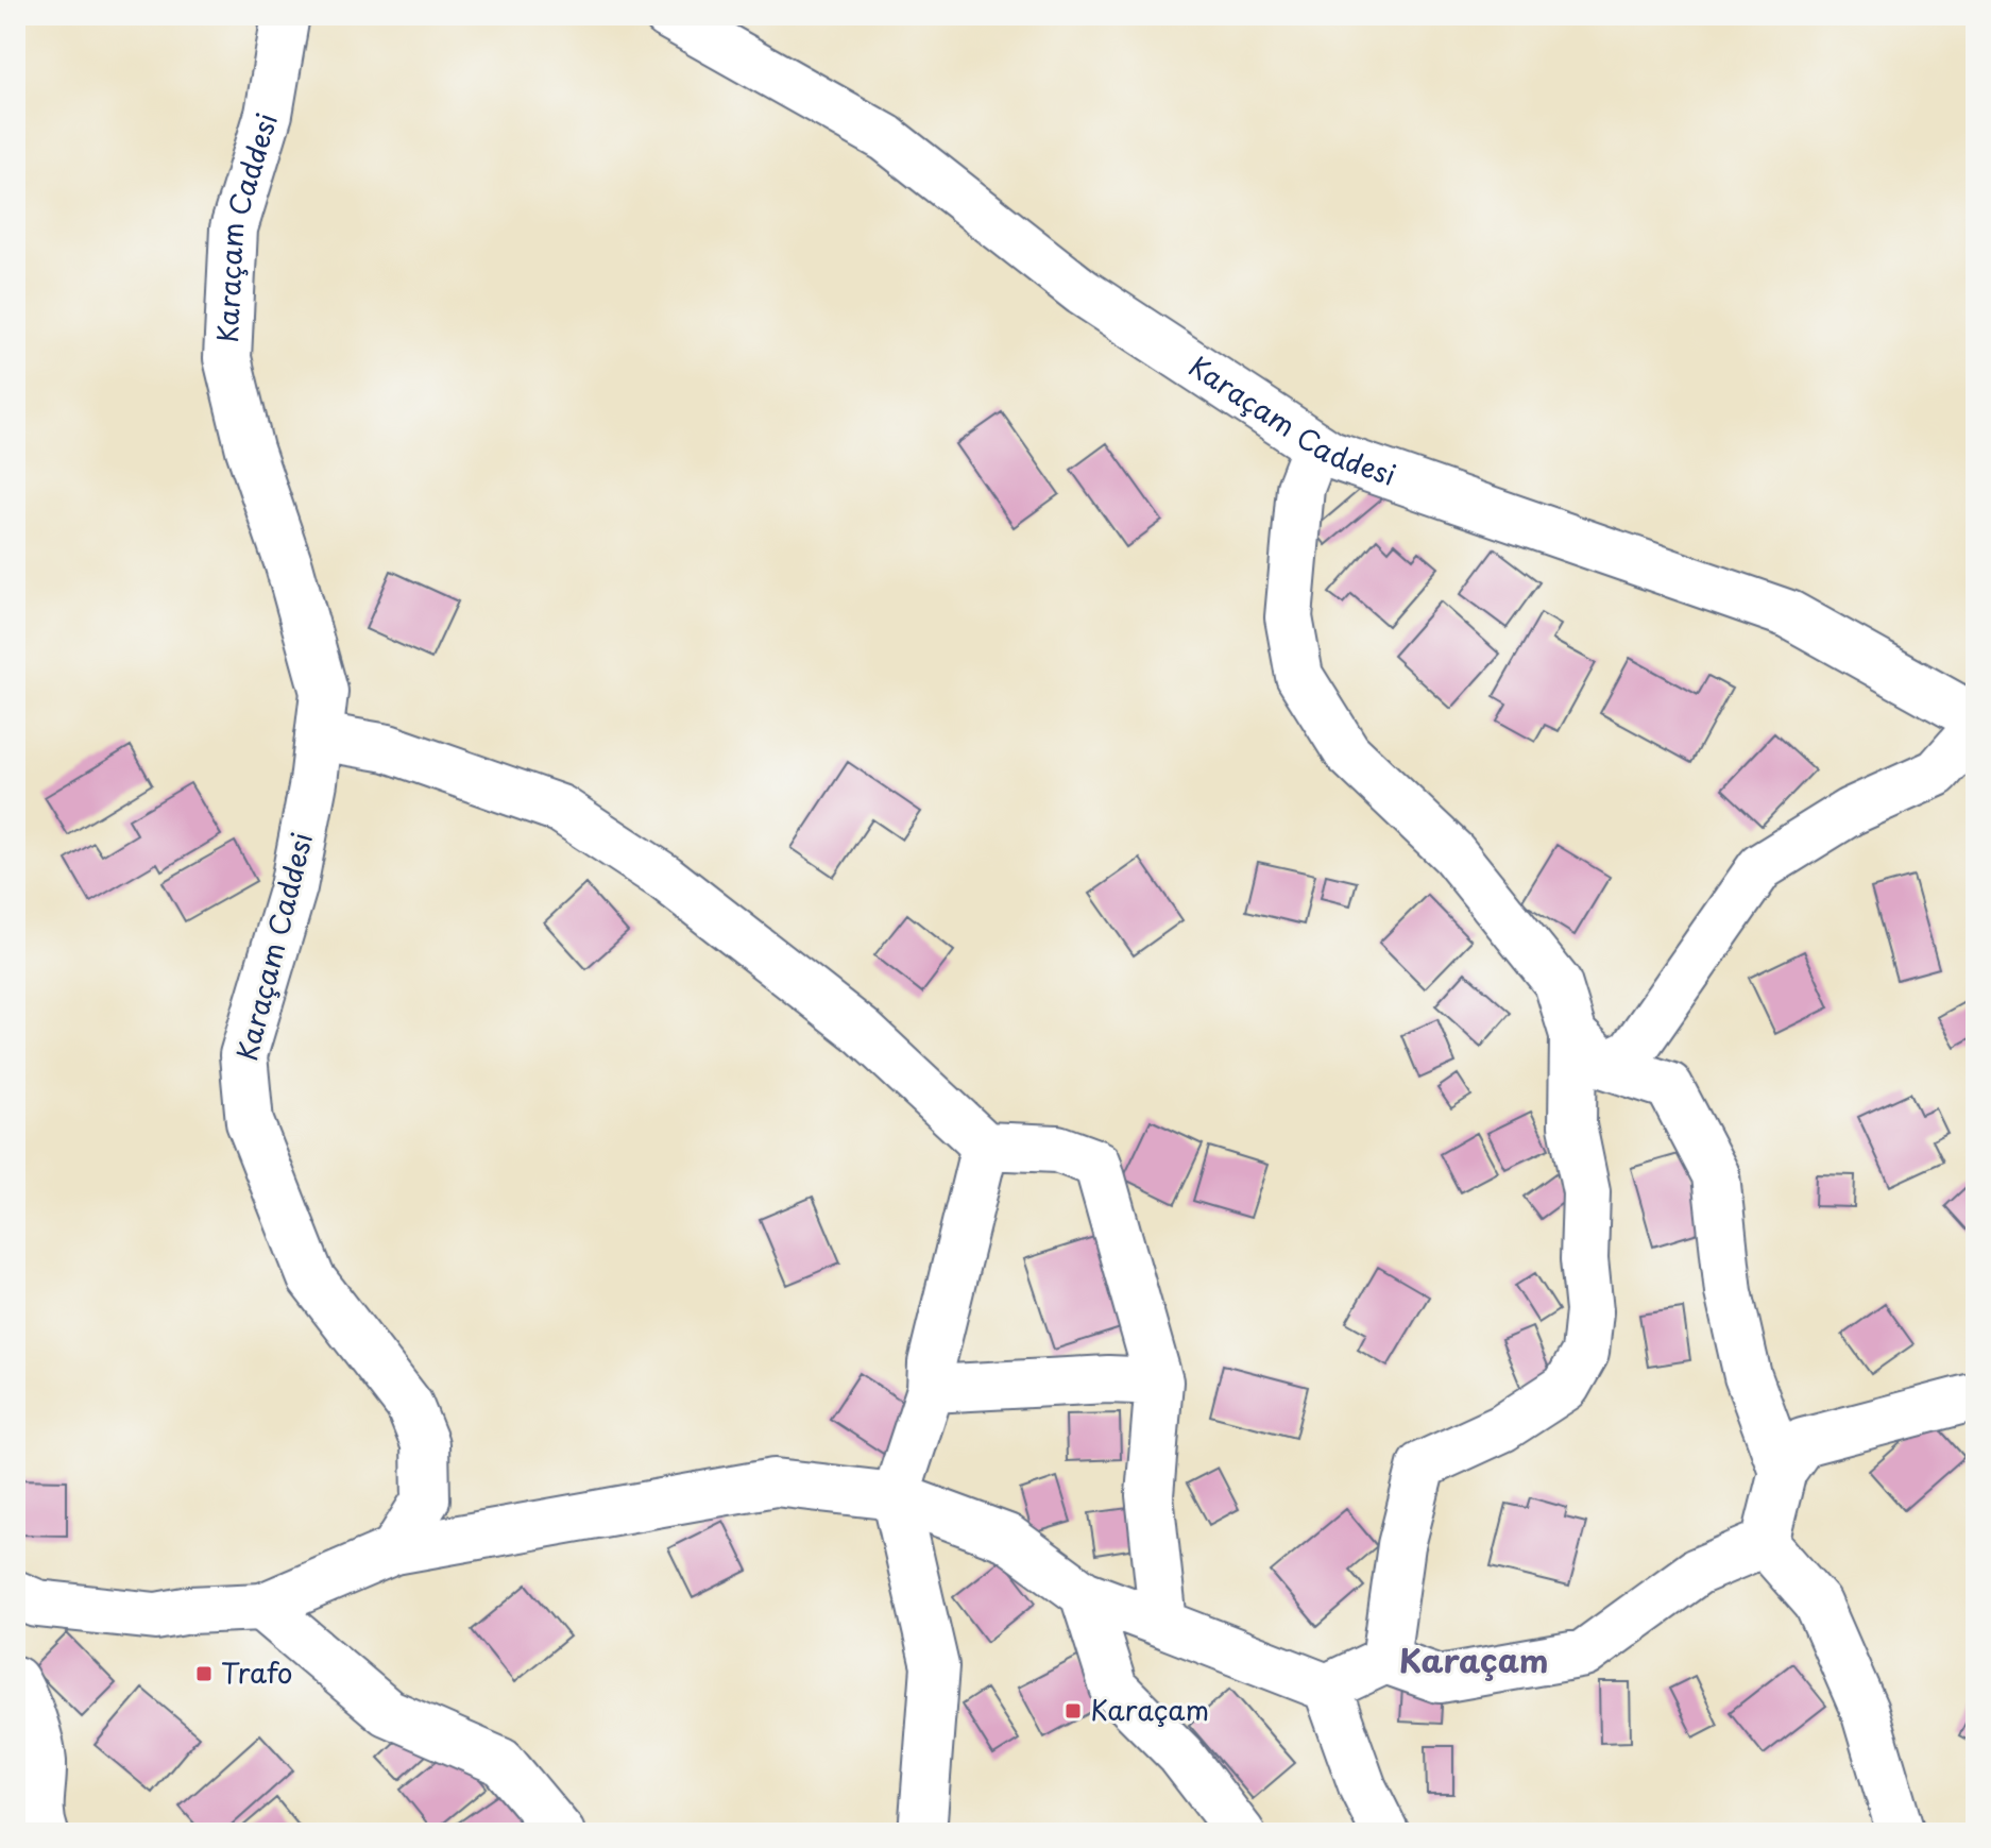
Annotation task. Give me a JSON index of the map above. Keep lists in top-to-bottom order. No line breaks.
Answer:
{"streets":{"street":["Karaçam Caddesi"]},"districts":["Karaçam"],"places":{"transit":["Trafo","Karaçam"]}}
